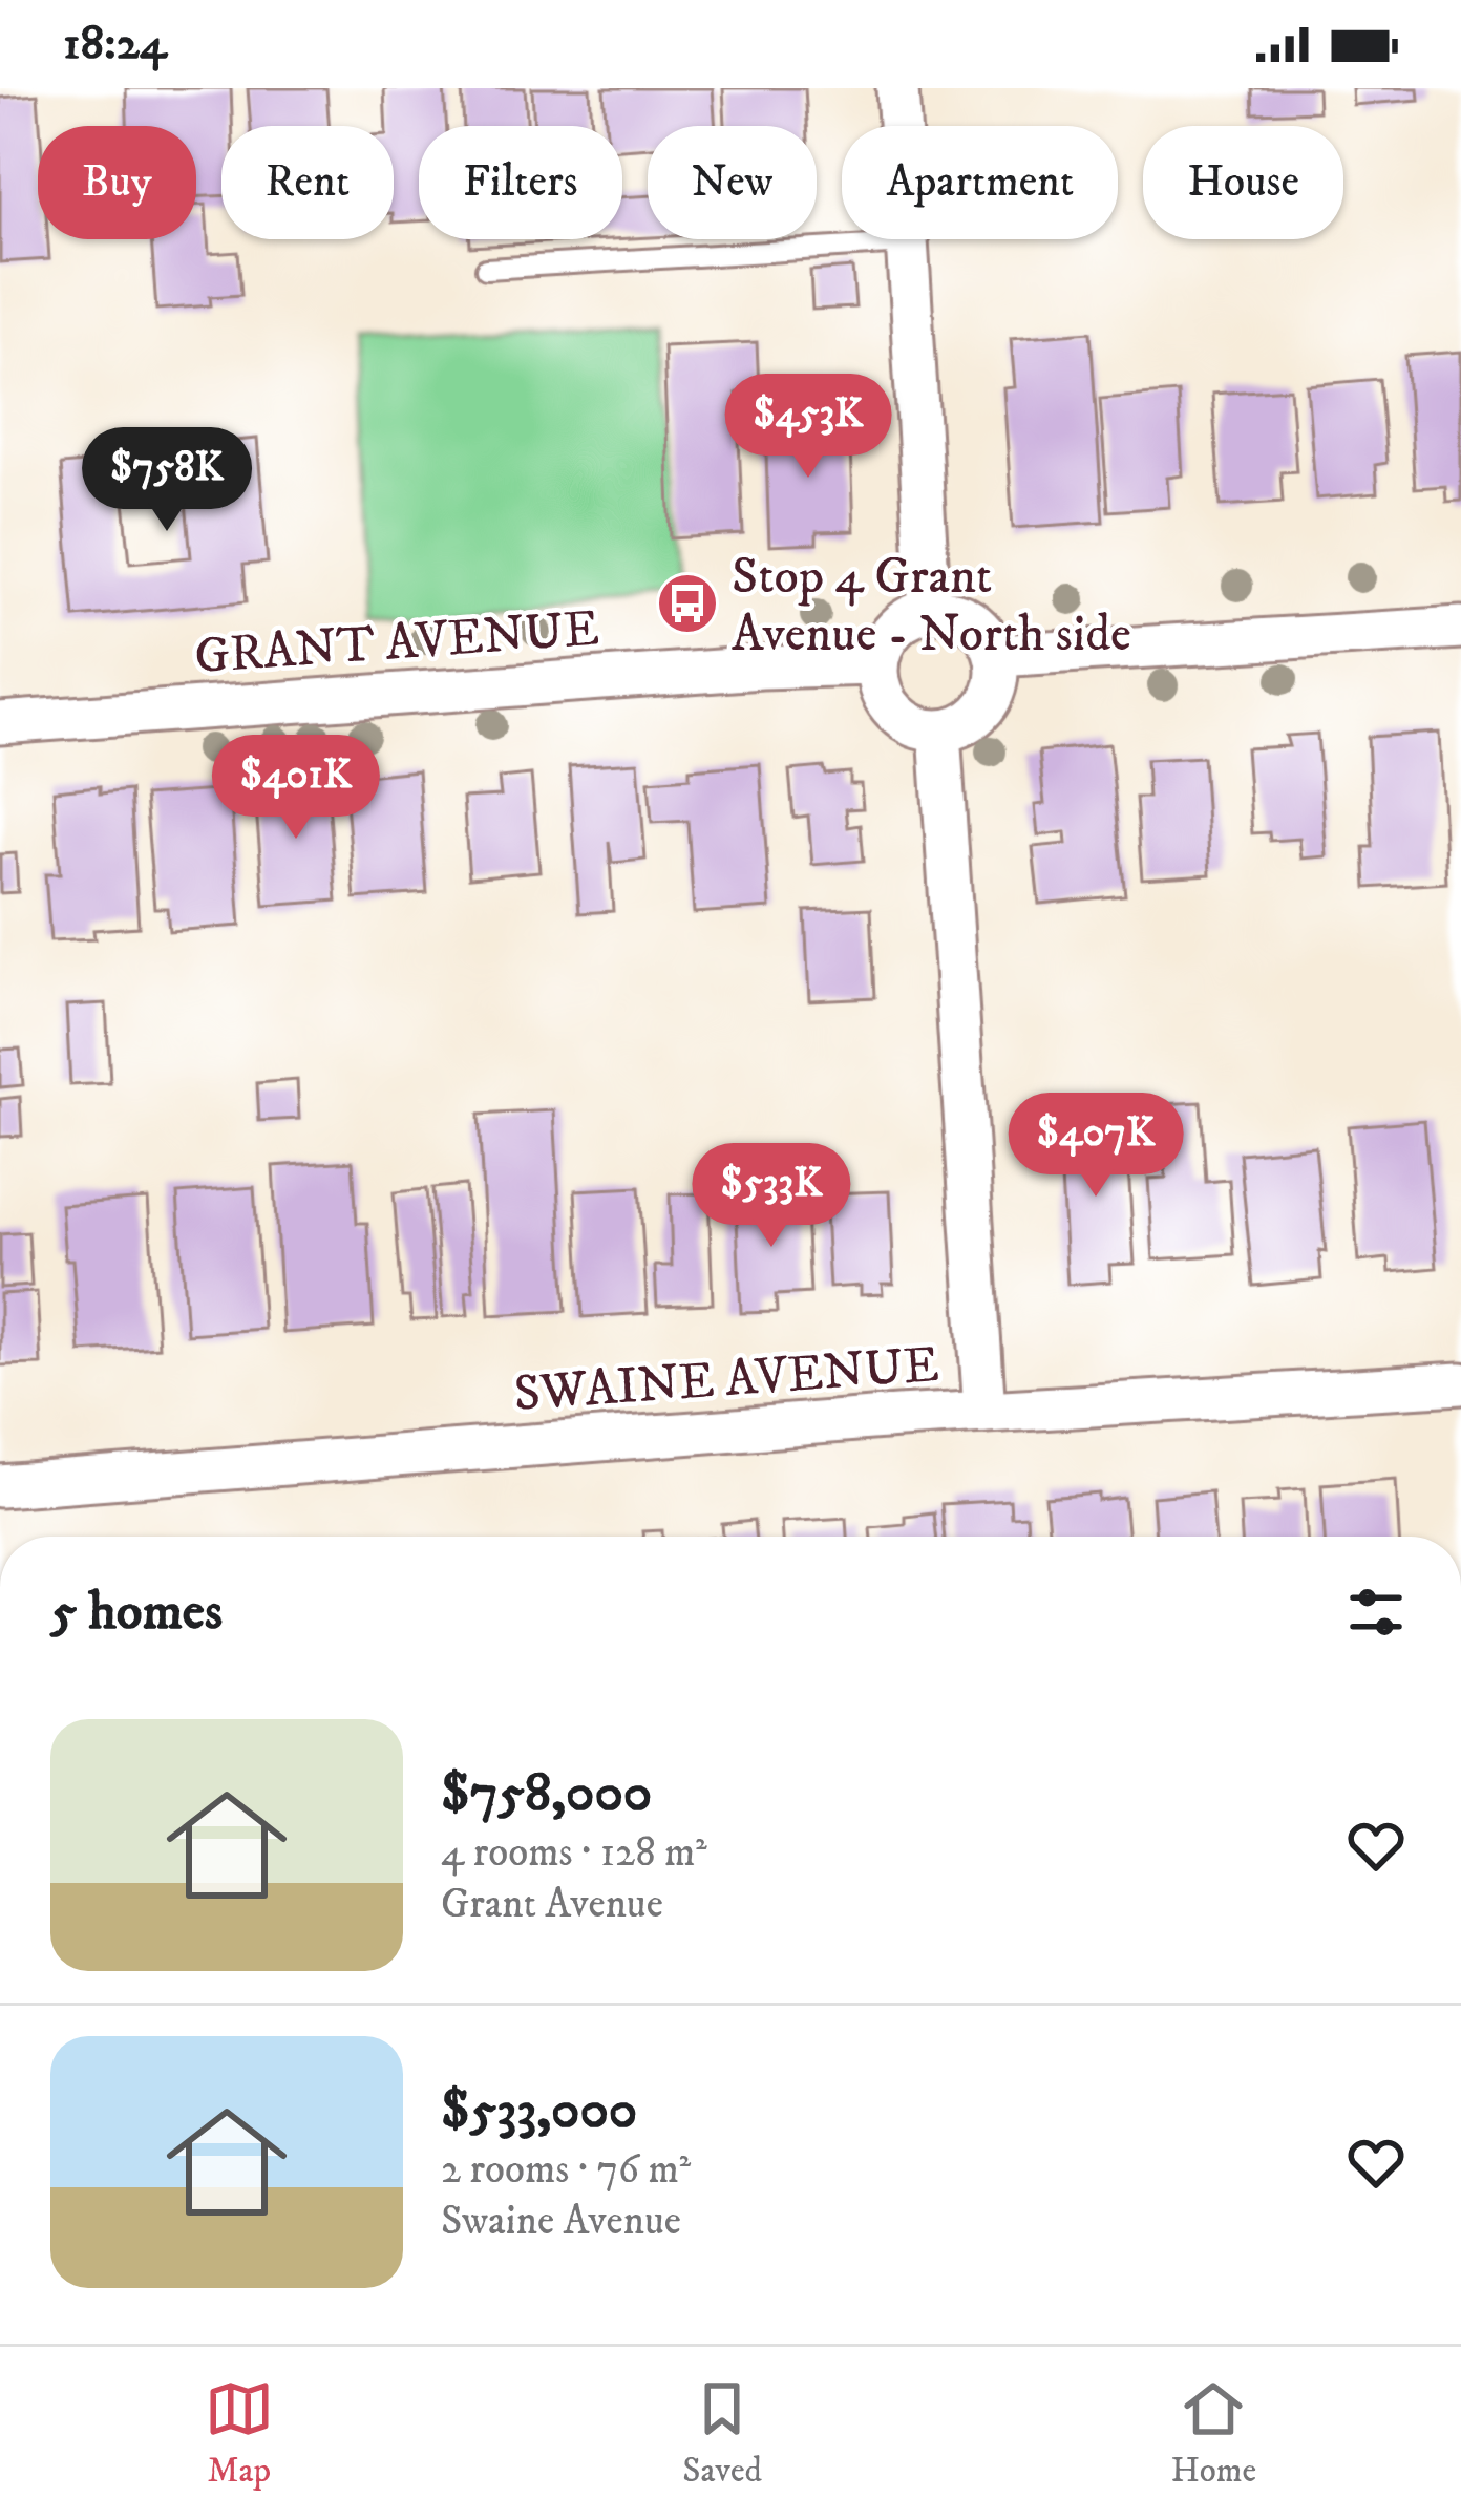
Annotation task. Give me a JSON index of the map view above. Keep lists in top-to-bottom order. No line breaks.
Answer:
{"streets":{"street":["GRANT AVENUE","SWAINE AVENUE"]},"places":{"bus stop":["Stop 4 Grant Avenue - North side"]},"page":{"status":"18:24","chip":["Buy","Rent","Filters","New","Apartment","House"],"price":["$453K","$758K","$401K","$407K","$533K"],"heading":"5 homes","list":[{"name":"$758,000","note":"4 rooms · 128 m² · Grant Avenue"},{"name":"$533,000","note":"2 rooms · 76 m² · Swaine Avenue"}],"tabs":["Map","Saved","Home"]}}
